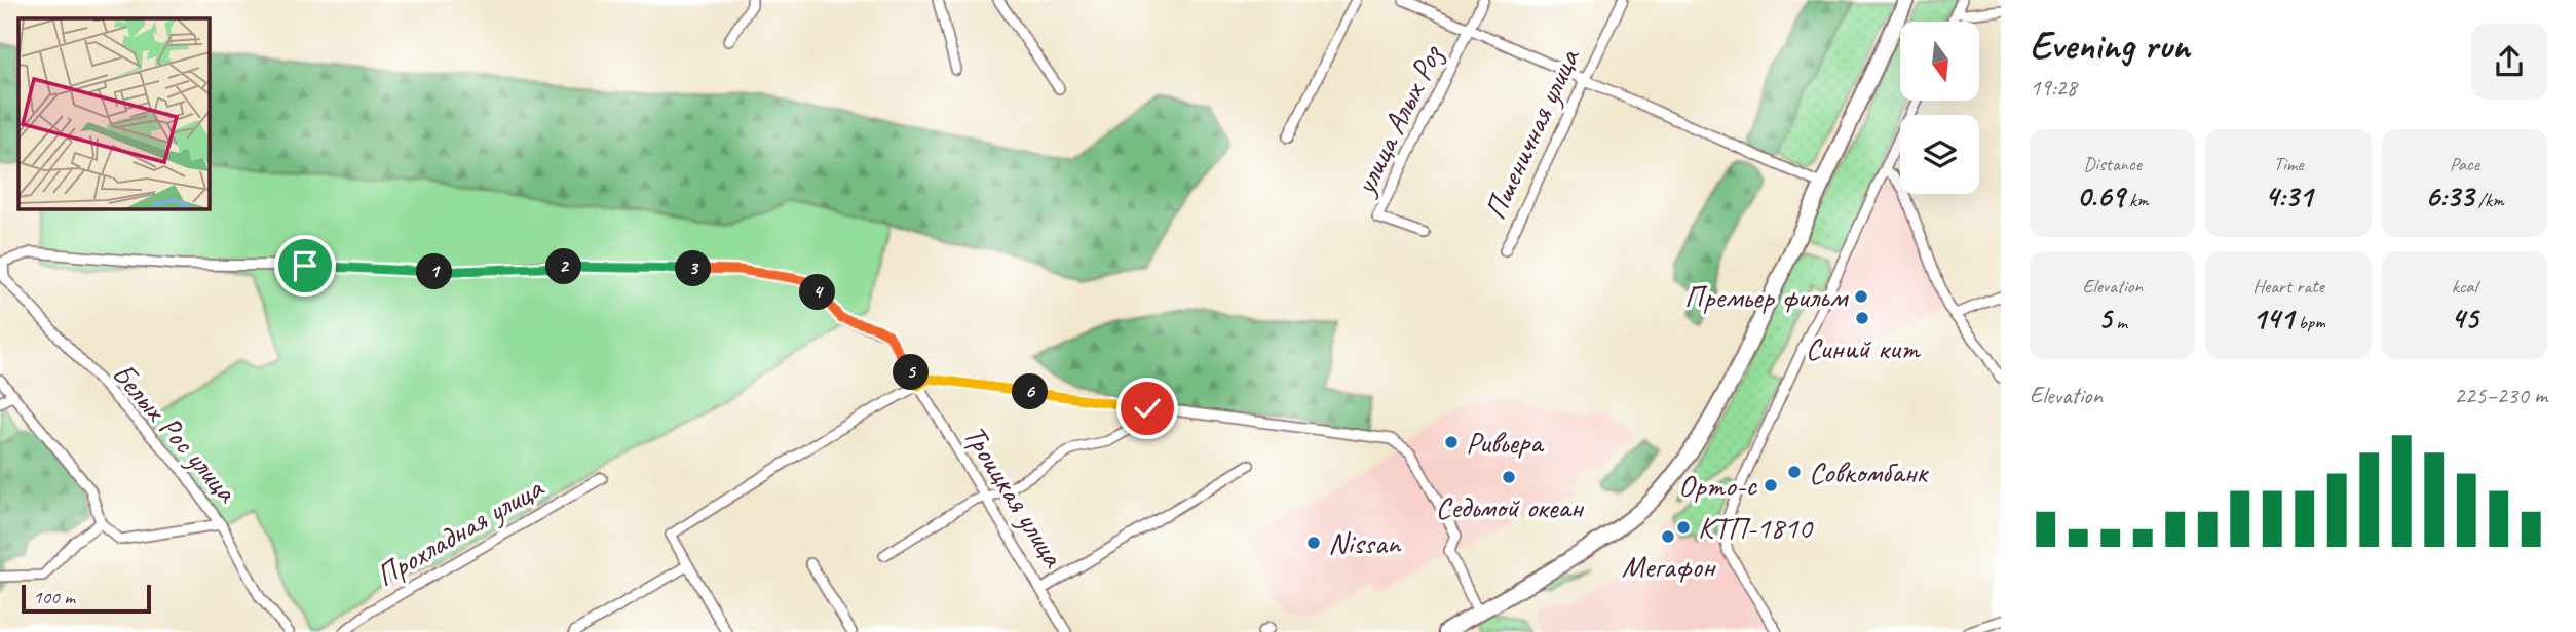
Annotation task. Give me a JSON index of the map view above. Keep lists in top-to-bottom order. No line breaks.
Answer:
{"streets":{"street":["улица Алых Роз","Пшеничная улица","Белых Рос улица","Троицкая улица","Прохладная улица"]},"crossings":[["Белых Рос улица","Троицкая улица"]],"places":["Премьер фильм","Синий кит","Ривьера","Совкомбанк","Седьмой океан","Орто-с","КТП-1810","Мегафон","Nissan"],"scale_bar":"100 m","north":"bottom","page":{"heading":["Evening run","19:28"],"stats":[["Distance","0.69 km"],["Time","4:31"],["Pace","6:33 /km"],["Elevation","5 m"],["Heart rate","141 bpm"],["kcal","45"]],"pins":["2","3","1","4","5","6"],"chart":["Elevation","225–230 m"],"scale":"100 m"}}
